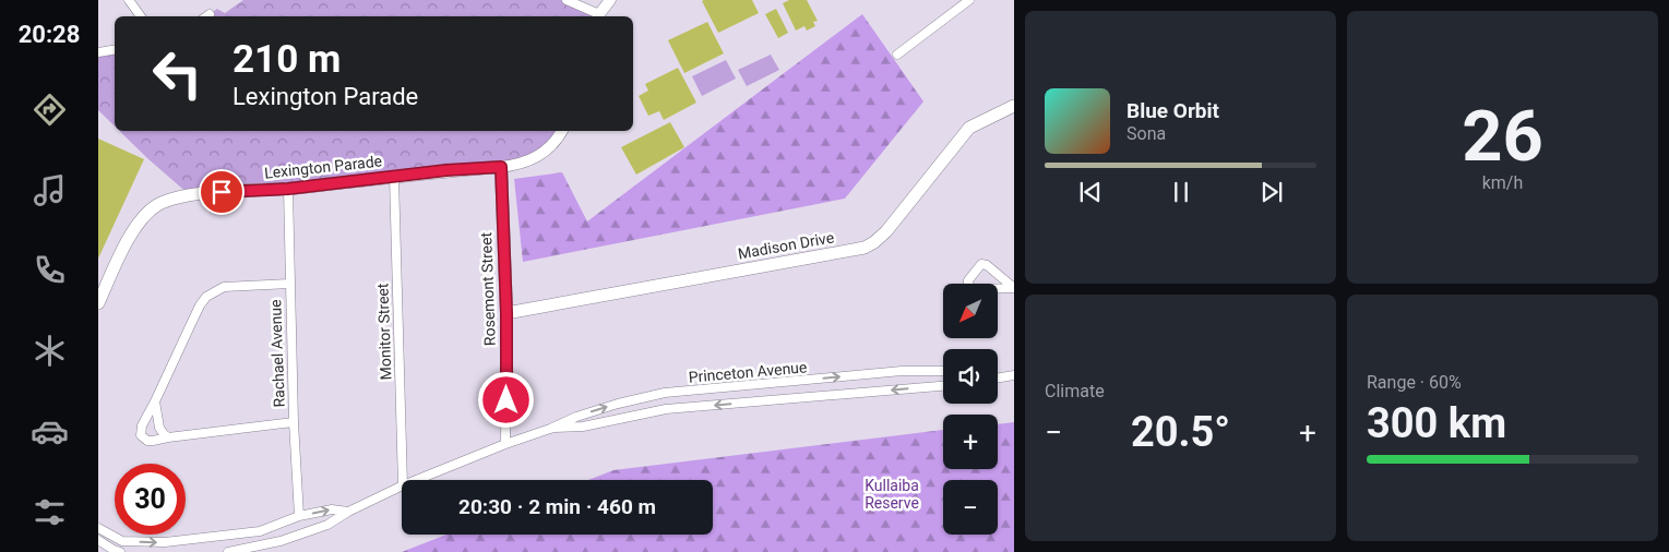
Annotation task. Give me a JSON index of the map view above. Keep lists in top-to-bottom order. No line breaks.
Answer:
{"streets":{"main road":["Lexington Parade","Madison Drive","Rosemont Street"],"street":["Monitor Street","Rachael Avenue","Princeton Avenue"]},"crossings":[["Lexington Parade","Rosemont Street"],["Lexington Parade","Monitor Street"],["Lexington Parade","Rachael Avenue"],["Madison Drive","Rosemont Street"],["Rosemont Street","Princeton Avenue"],["Rachael Avenue","Princeton Avenue"]],"parks":["Kullaiba Reserve"],"north":"bottom left","page":{"tabs":"20:28","tile":[["26","km/h"],"Climate",["Range · 60%","300 km"]],"turn":["210 m","Lexington Parade"],"song":["Blue Orbit","Sona"],"map_buttons":["+","−"],"heat":["−","20.5°","+"],"limit":"30","trip":"20:30 · 2 min · 460 m"}}
